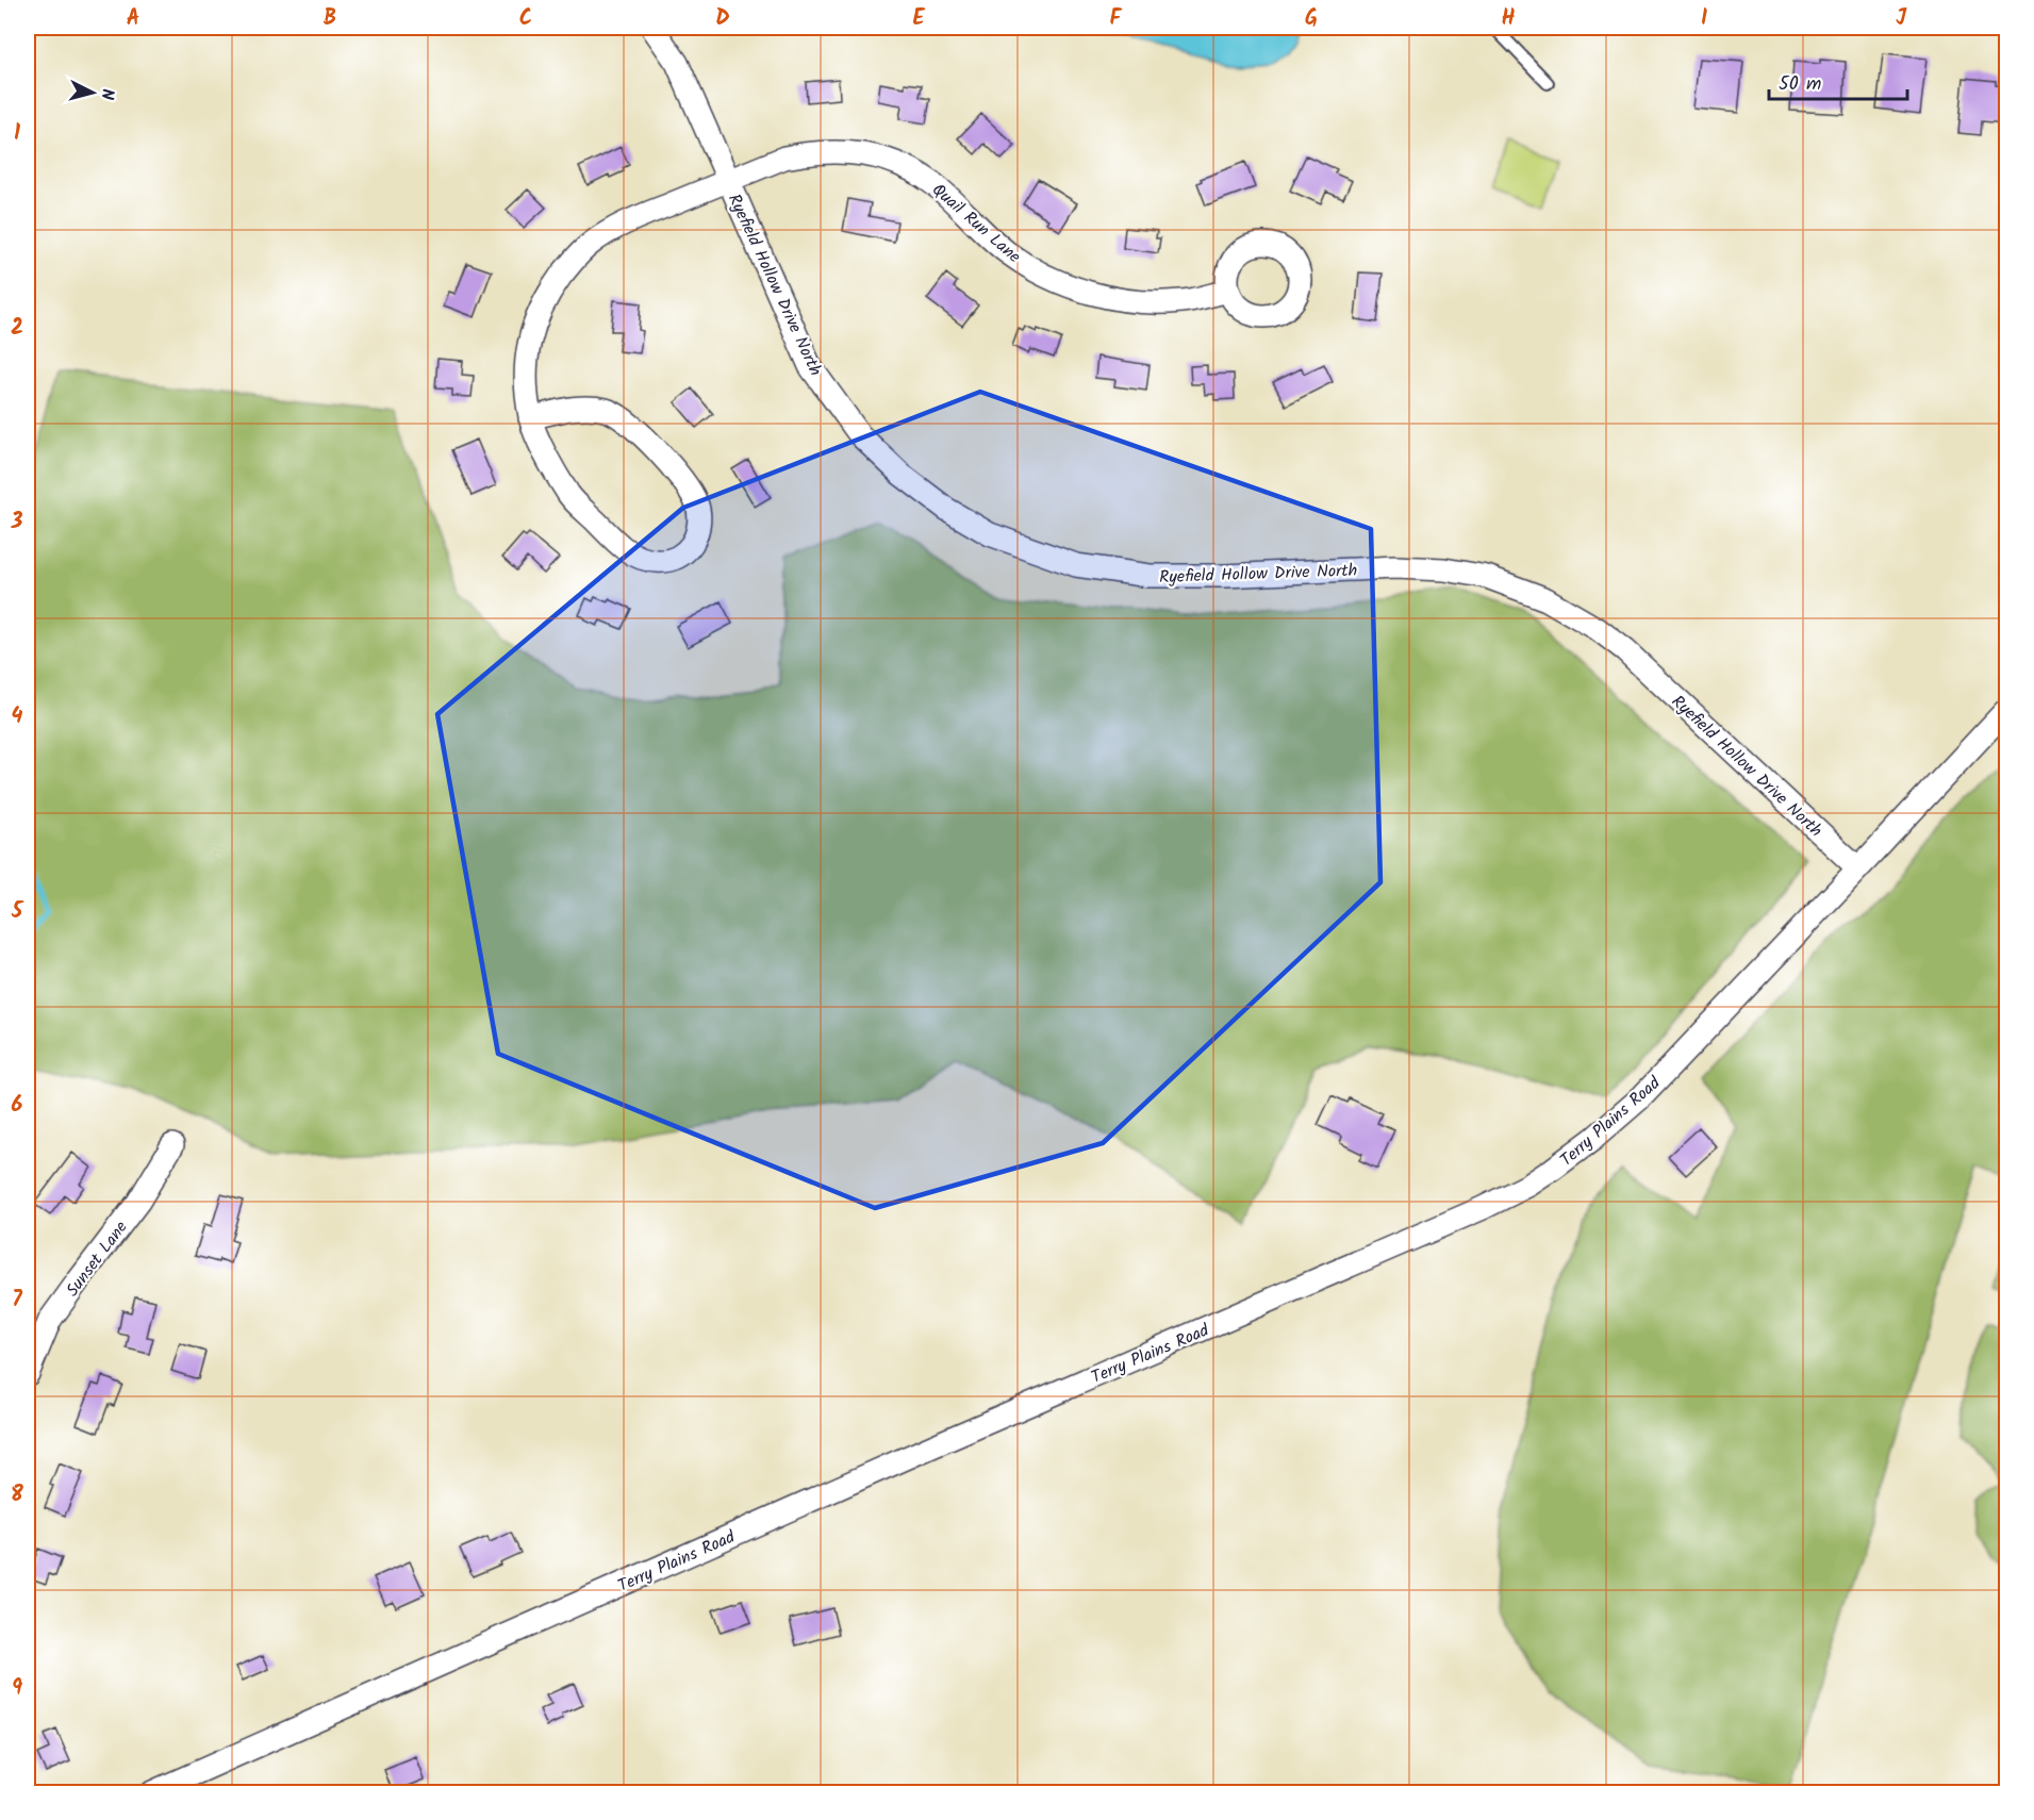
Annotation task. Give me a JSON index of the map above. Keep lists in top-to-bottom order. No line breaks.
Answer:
{"streets":{"street":["Quail Run Lane","Ryefield Hollow Drive North","Terry Plains Road","Sunset Lane"]},"crossings":[["Quail Run Lane","Ryefield Hollow Drive North"],["Ryefield Hollow Drive North","Terry Plains Road"]],"scale_bar":"50 m","north":"right","grid":{"columns":["A","B","C","D","E","F","G","H","I","J"],"rows":["1","2","3","4","5","6","7","8","9"]}}
